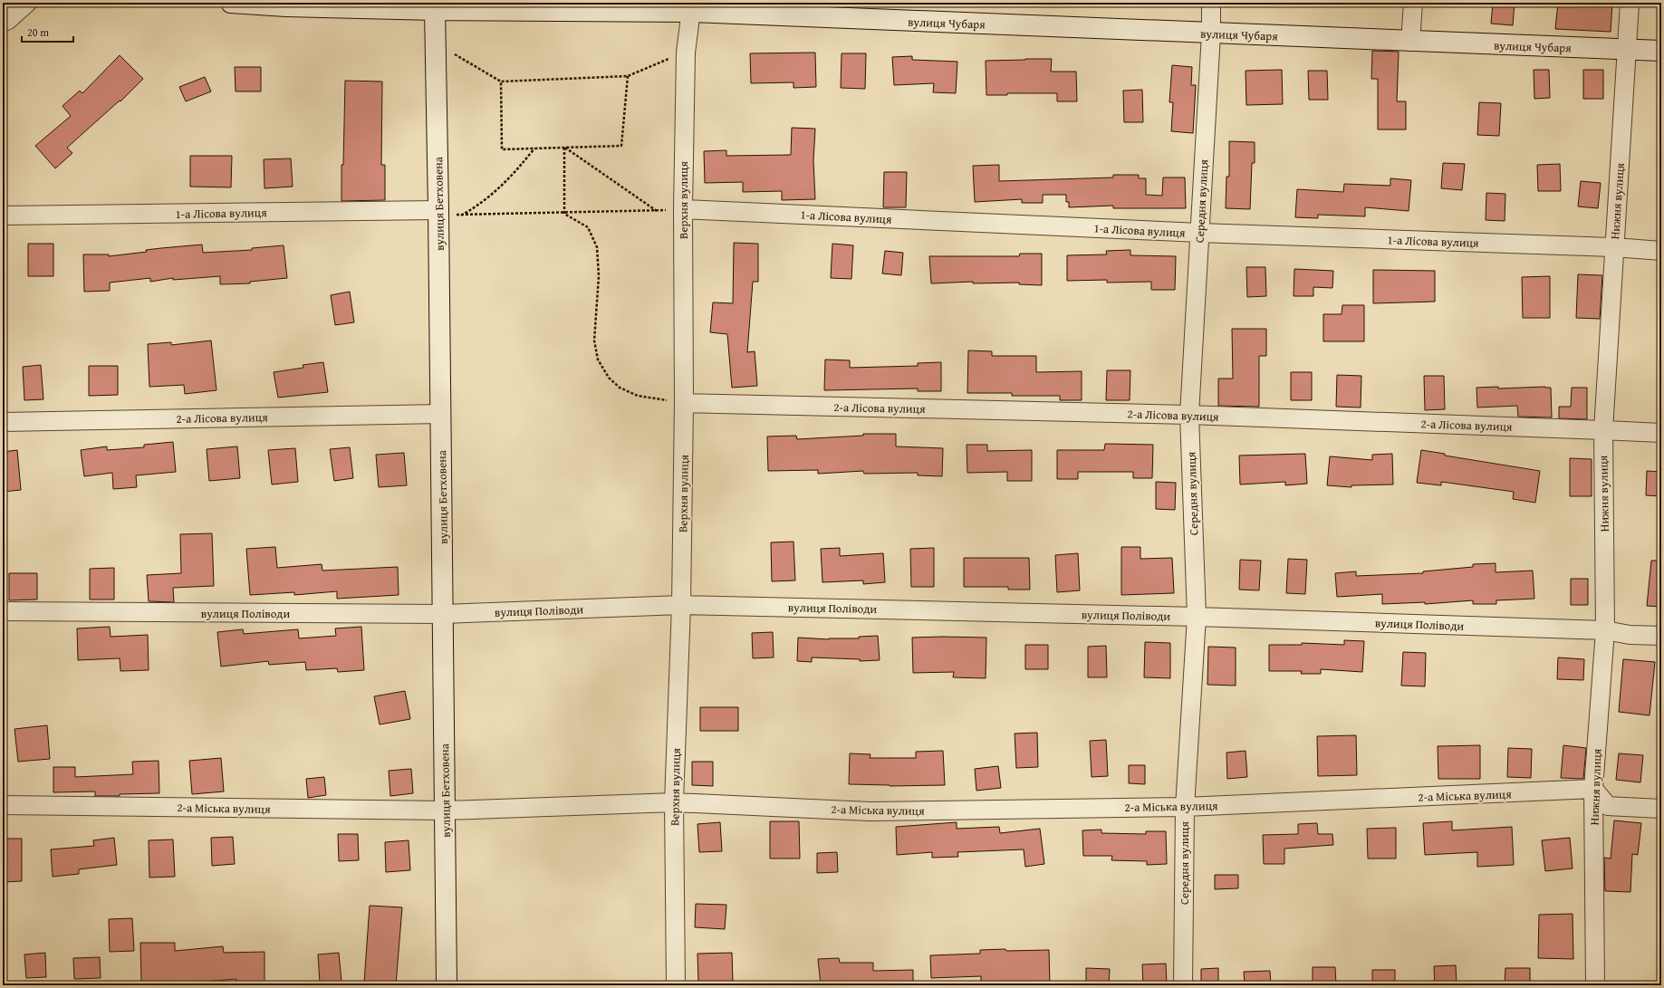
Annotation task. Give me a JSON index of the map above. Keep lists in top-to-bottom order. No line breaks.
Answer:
{"streets":{"street":["вулиця Чубаря","Верхня вулиця","Середня вулиця","Нижня вулиця","вулиця Бетховена","1-а Лісова вулиця","2-а Лісова вулиця","вулиця Поліводи","2-а Міська вулиця"]},"crossings":[["вулиця Чубаря","Верхня вулиця"],["вулиця Чубаря","Середня вулиця"],["вулиця Чубаря","Нижня вулиця"],["вулиця Чубаря","вулиця Бетховена"],["Верхня вулиця","1-а Лісова вулиця"],["Верхня вулиця","2-а Лісова вулиця"],["Верхня вулиця","вулиця Поліводи"],["Верхня вулиця","2-а Міська вулиця"],["Середня вулиця","1-а Лісова вулиця"],["Середня вулиця","2-а Лісова вулиця"],["Середня вулиця","вулиця Поліводи"],["Середня вулиця","2-а Міська вулиця"],["Нижня вулиця","1-а Лісова вулиця"],["Нижня вулиця","2-а Лісова вулиця"],["Нижня вулиця","вулиця Поліводи"],["Нижня вулиця","2-а Міська вулиця"],["вулиця Бетховена","1-а Лісова вулиця"],["вулиця Бетховена","2-а Лісова вулиця"],["вулиця Бетховена","вулиця Поліводи"],["вулиця Бетховена","2-а Міська вулиця"]],"scale_bar":"20 m"}
